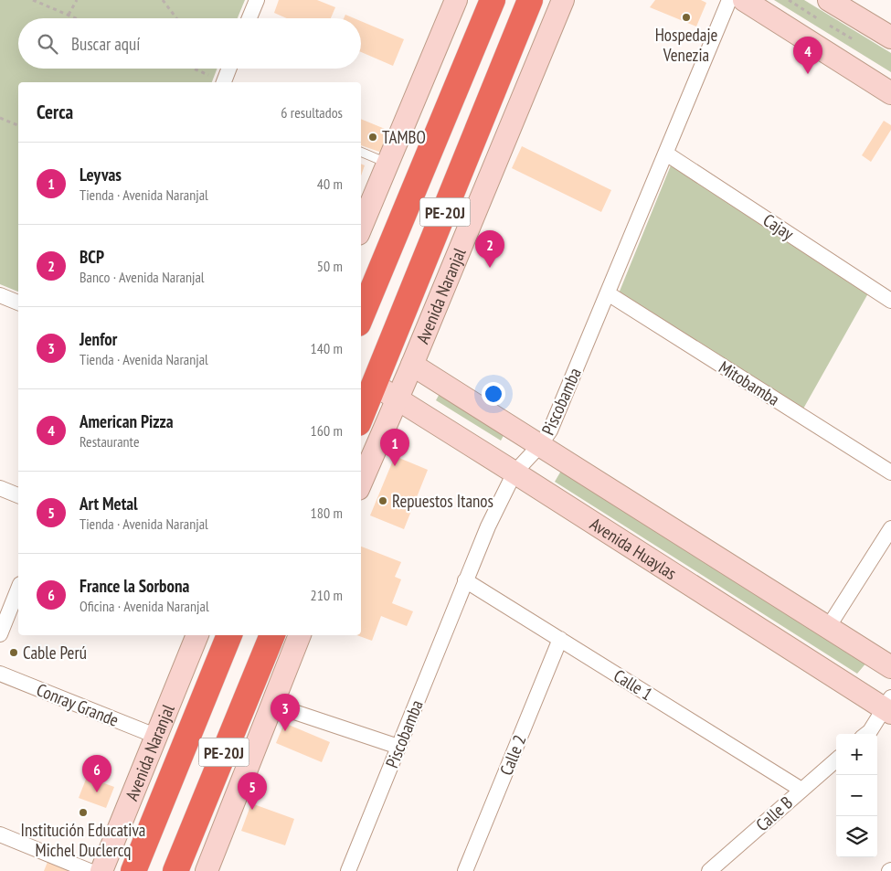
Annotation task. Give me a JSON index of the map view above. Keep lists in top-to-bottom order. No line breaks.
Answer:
{"streets":{"highway":["PE-20J","Avenida Naranjal"],"main road":["Avenida Huaylas"],"street":["Cajay","Mitobamba","Piscobamba","Calle 1","Conray Grande","Calle 2","Calle B"]},"crossings":[["Cajay","Piscobamba"],["Avenida Naranjal","Avenida Huaylas"],["Avenida Naranjal","Conray Grande"],["Mitobamba","Piscobamba"],["Piscobamba","Avenida Huaylas"],["Piscobamba","Calle 1"],["Calle 1","Calle 2"],["Calle 1","Calle B"]],"places":["Hospedaje Venezia","TAMBO","Repuestos Itanos","Cable Perú","Institución Educativa Michel Duclercq"],"page":{"search":"Buscar aquí","pins":["4","2","1","3","6","5"],"heading":["Cerca","6 resultados"],"list":[{"mark":"1","name":"Leyvas","note":"Tienda · Avenida Naranjal","value":"40 m"},{"mark":"2","name":"BCP","note":"Banco · Avenida Naranjal","value":"50 m"},{"mark":"3","name":"Jenfor","note":"Tienda · Avenida Naranjal","value":"140 m"},{"mark":"4","name":"American Pizza","note":"Restaurante","value":"160 m"},{"mark":"5","name":"Art Metal","note":"Tienda · Avenida Naranjal","value":"180 m"},{"mark":"6","name":"France la Sorbona","note":"Oficina · Avenida Naranjal","value":"210 m"}],"map_buttons":["+","−"]}}
